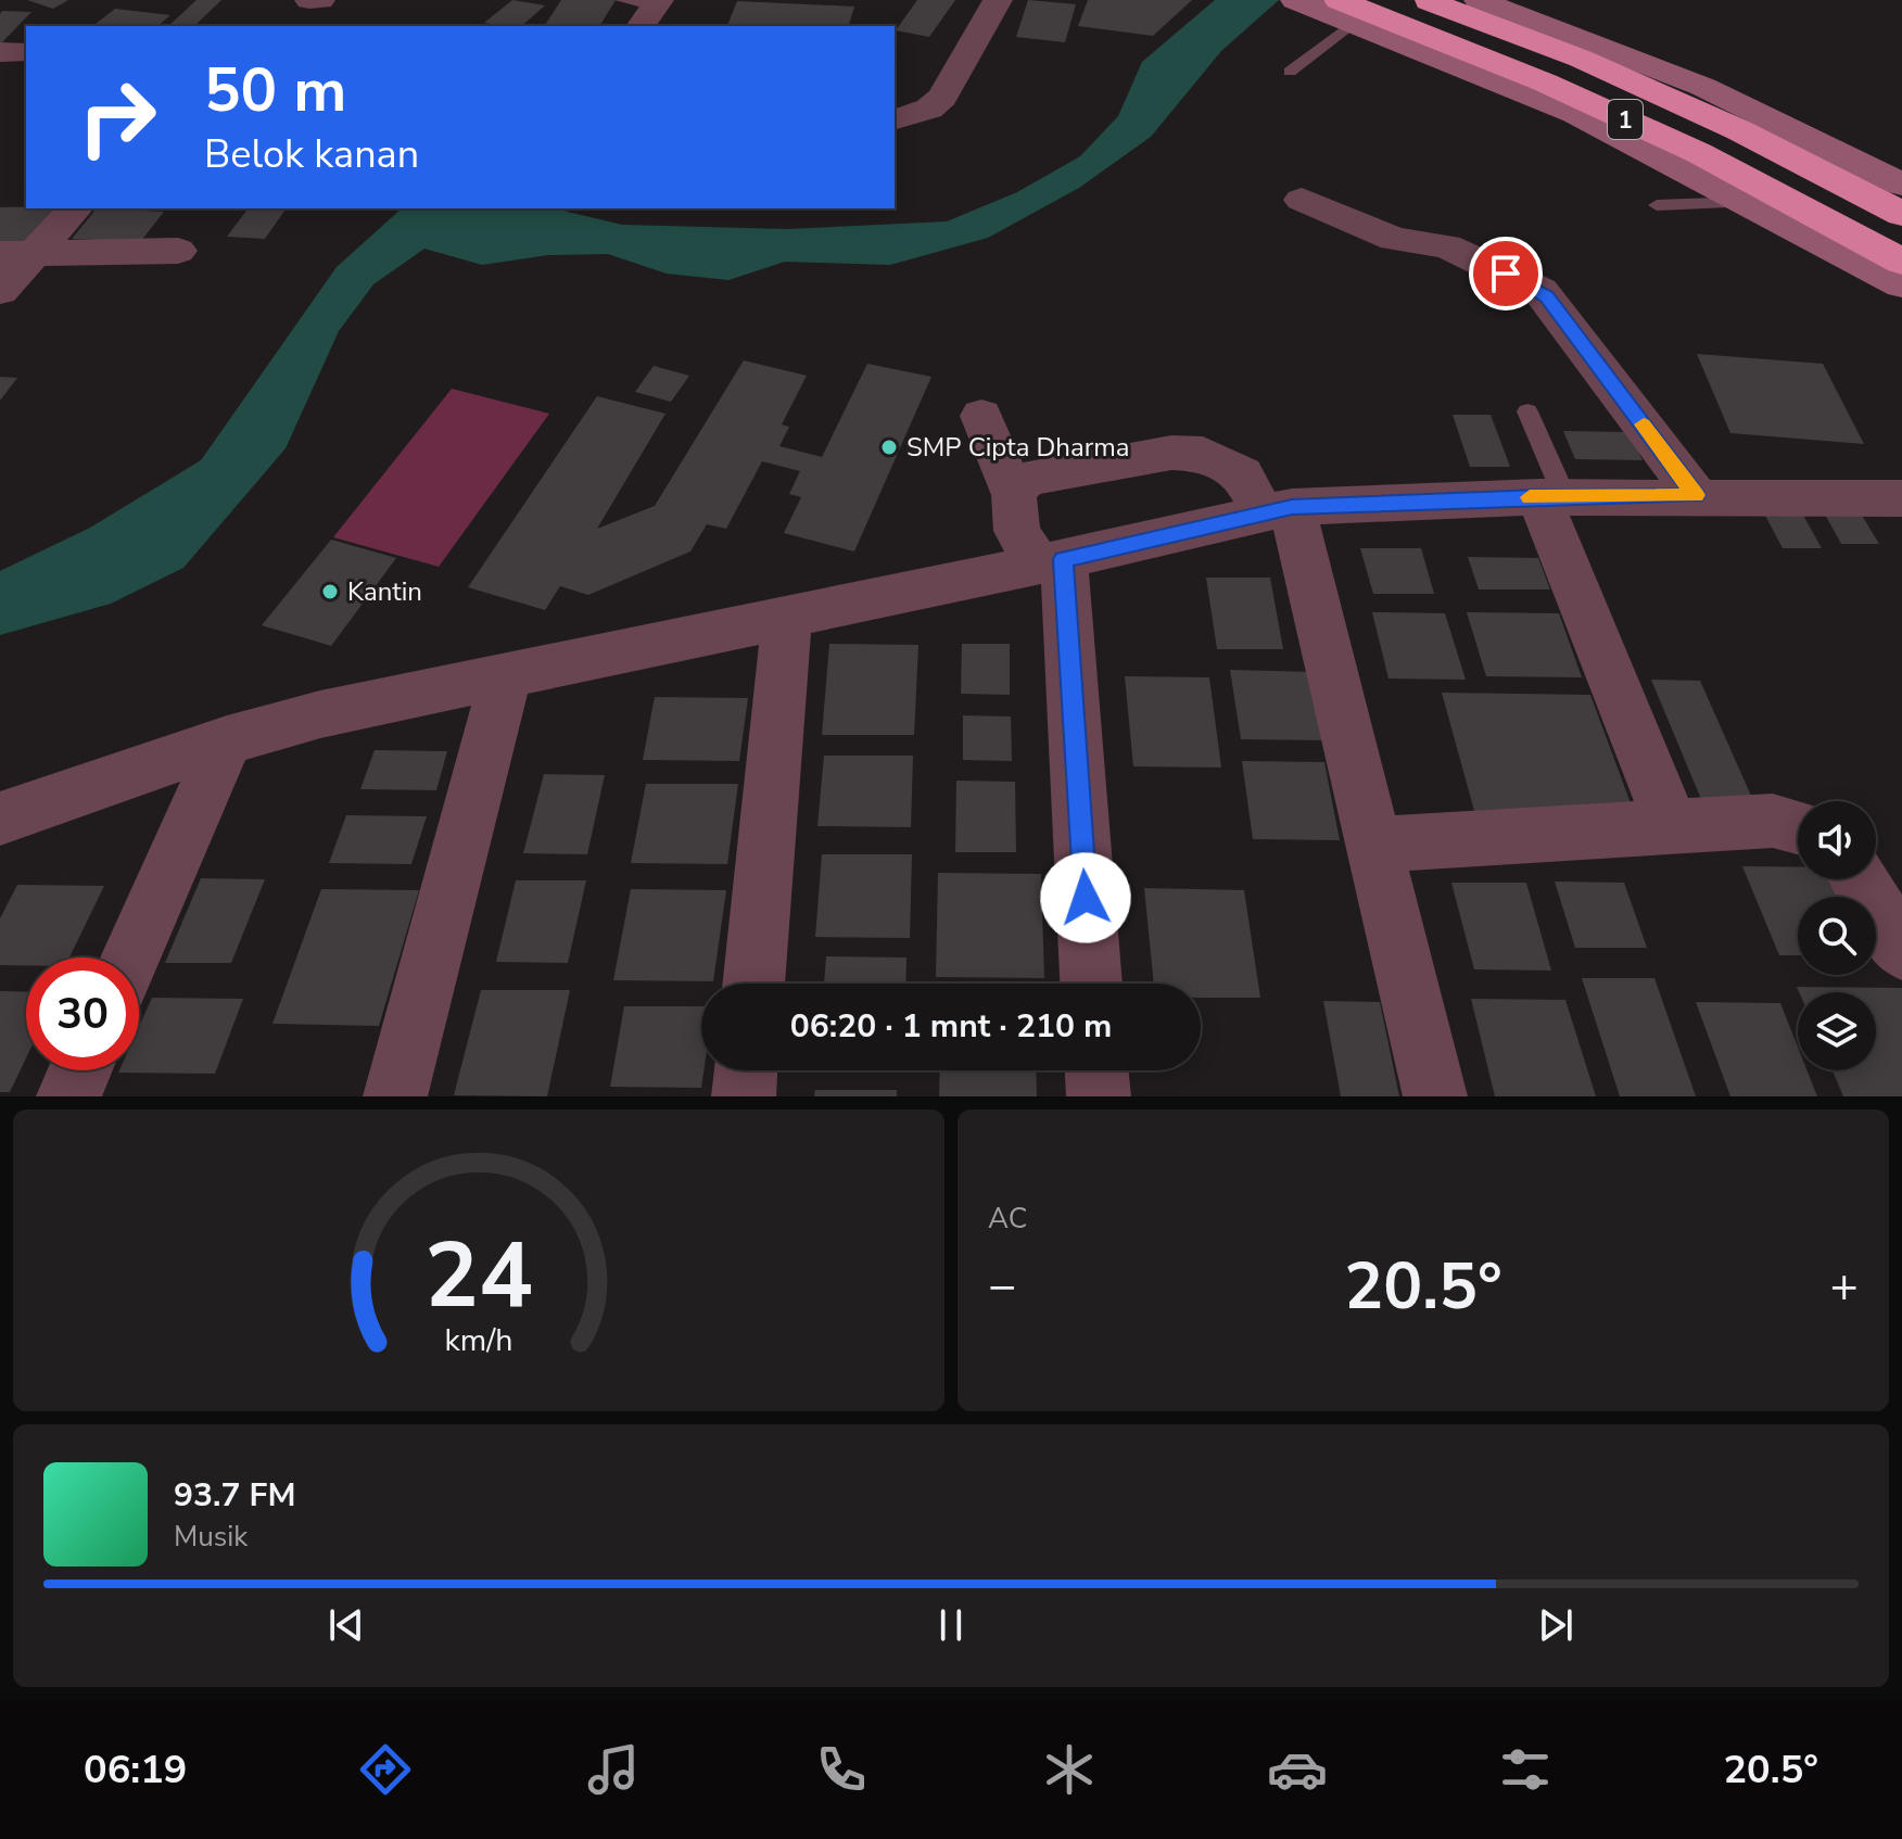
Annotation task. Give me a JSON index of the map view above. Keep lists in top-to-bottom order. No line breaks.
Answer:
{"streets":{"highway":["1"]},"places":["SMP Cipta Dharma","Kantin"],"page":{"turn":["50 m","Belok kanan"],"limit":"30","trip":"06:20 · 1 mnt · 210 m","tile":"AC","heat":["−","20.5°","+"],"song":["93.7 FM","Musik"],"tabs":["06:19","20.5°"],"gauge":["24","km/h"]}}
